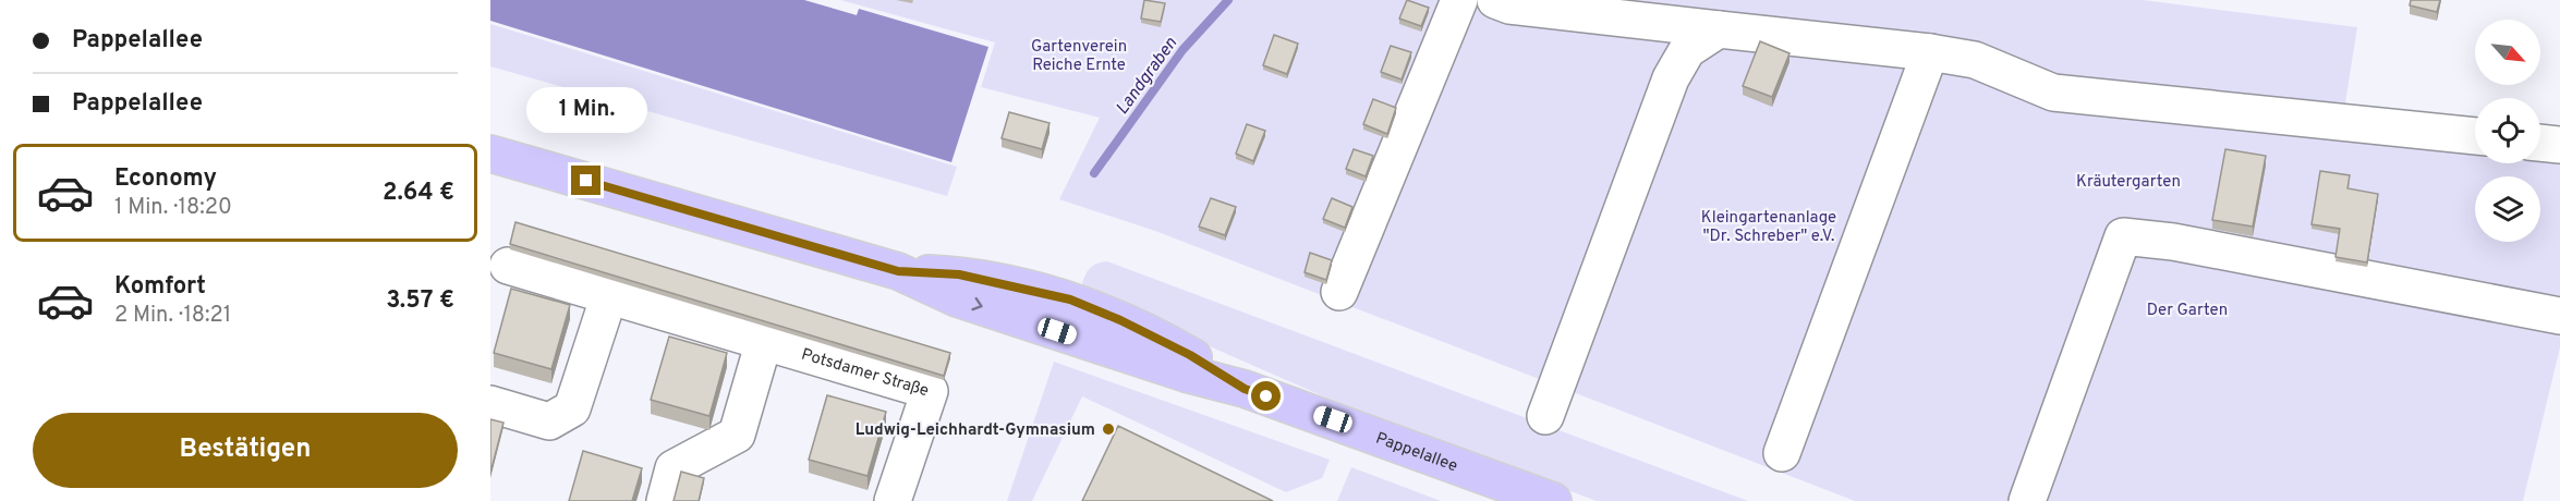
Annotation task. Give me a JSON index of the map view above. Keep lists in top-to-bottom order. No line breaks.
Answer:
{"streets":{"main road":["Pappelallee"],"street":["Potsdamer Straße"]},"water":["Landgraben"],"parks":["Gartenverein Reiche Ernte","Kräutergarten","Kleingartenanlage \"Dr. Schreber\" e.V.","Der Garten"],"places":["Ludwig-Leichhardt-Gymnasium"],"north":"bottom right","page":{"banner":["Pappelallee","Pappelallee"],"bubble":"1 Min.","list":[{"name":"Economy","note":"1 Min. · 18:20","value":"2.64 €"},{"name":"Komfort","note":"2 Min. · 18:21","value":"3.57 €"}],"buttons":"Bestätigen"}}
